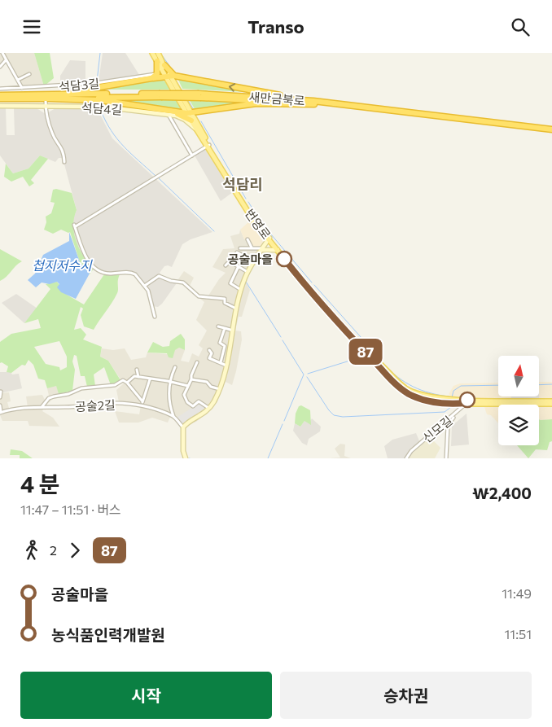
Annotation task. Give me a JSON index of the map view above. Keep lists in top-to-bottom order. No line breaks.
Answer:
{"streets":{"highway":["새만금북로"],"main road":["번영로"],"street":["석담3길","석담4길","공술2길","신모길"]},"crossings":[["새만금북로","석담4길"],["석담4길","번영로"],["번영로","신모길"]],"districts":["석담리"],"water":["첩지저수지"],"places":["공술마을"],"lines":["bus line 87"],"north":"top","page":{"header":"Transo","on_map":"87","heading":["4 분","11:47 – 11:51 · 버스","₩2,400"],"legs":["2","87"],"list":[{"name":"공술마을","value":"11:49"},{"name":"농식품인력개발원","value":"11:51"}],"buttons":["시작","승차권"]}}
